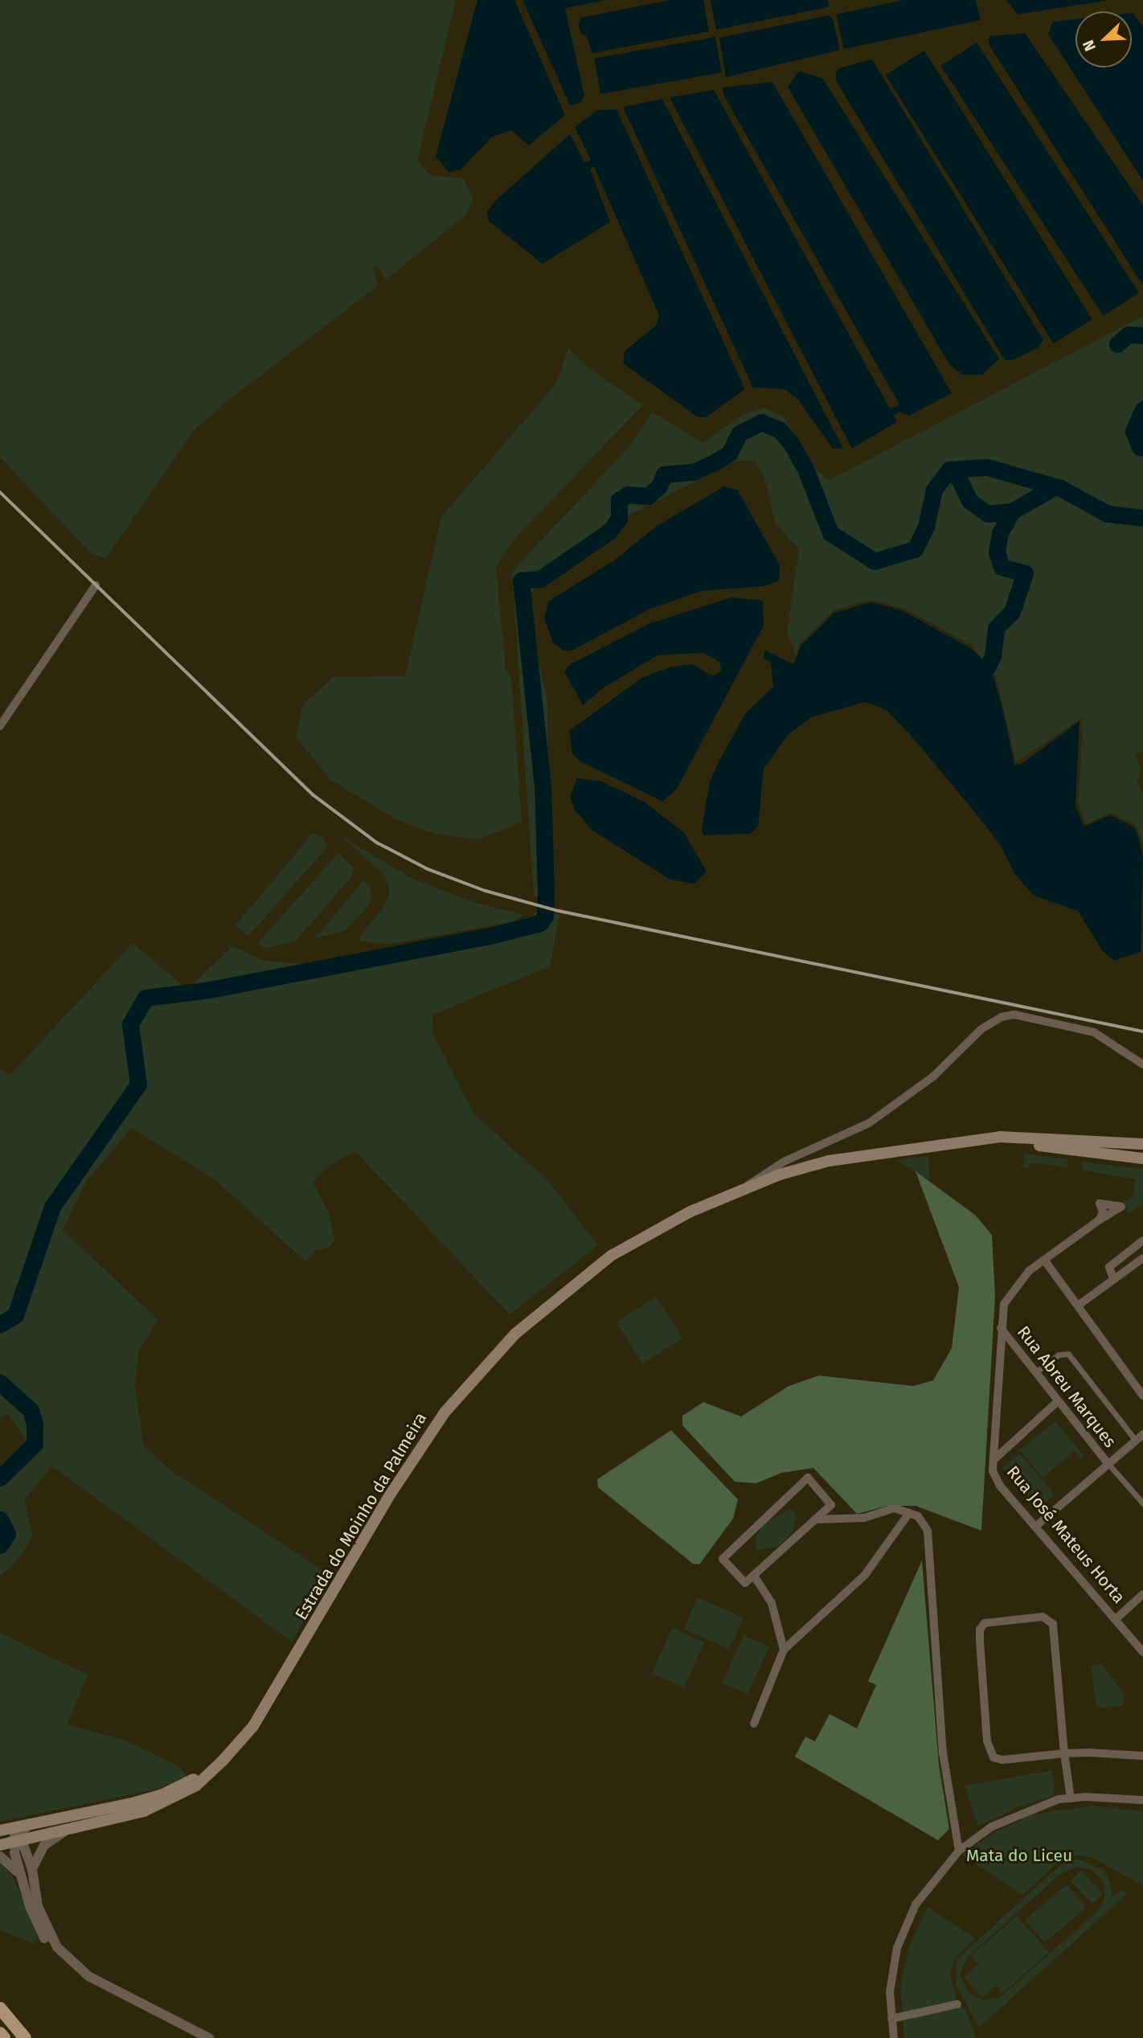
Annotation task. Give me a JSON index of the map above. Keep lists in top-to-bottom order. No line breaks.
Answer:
{"streets":{"main road":["Estrada do Moinho da Palmeira"],"street":["Rua Abreu Marques","Rua José Mateus Horta"]},"crossings":[["Rua Abreu Marques","Rua José Mateus Horta"]],"parks":["Mata do Liceu"],"north":"bottom left"}
